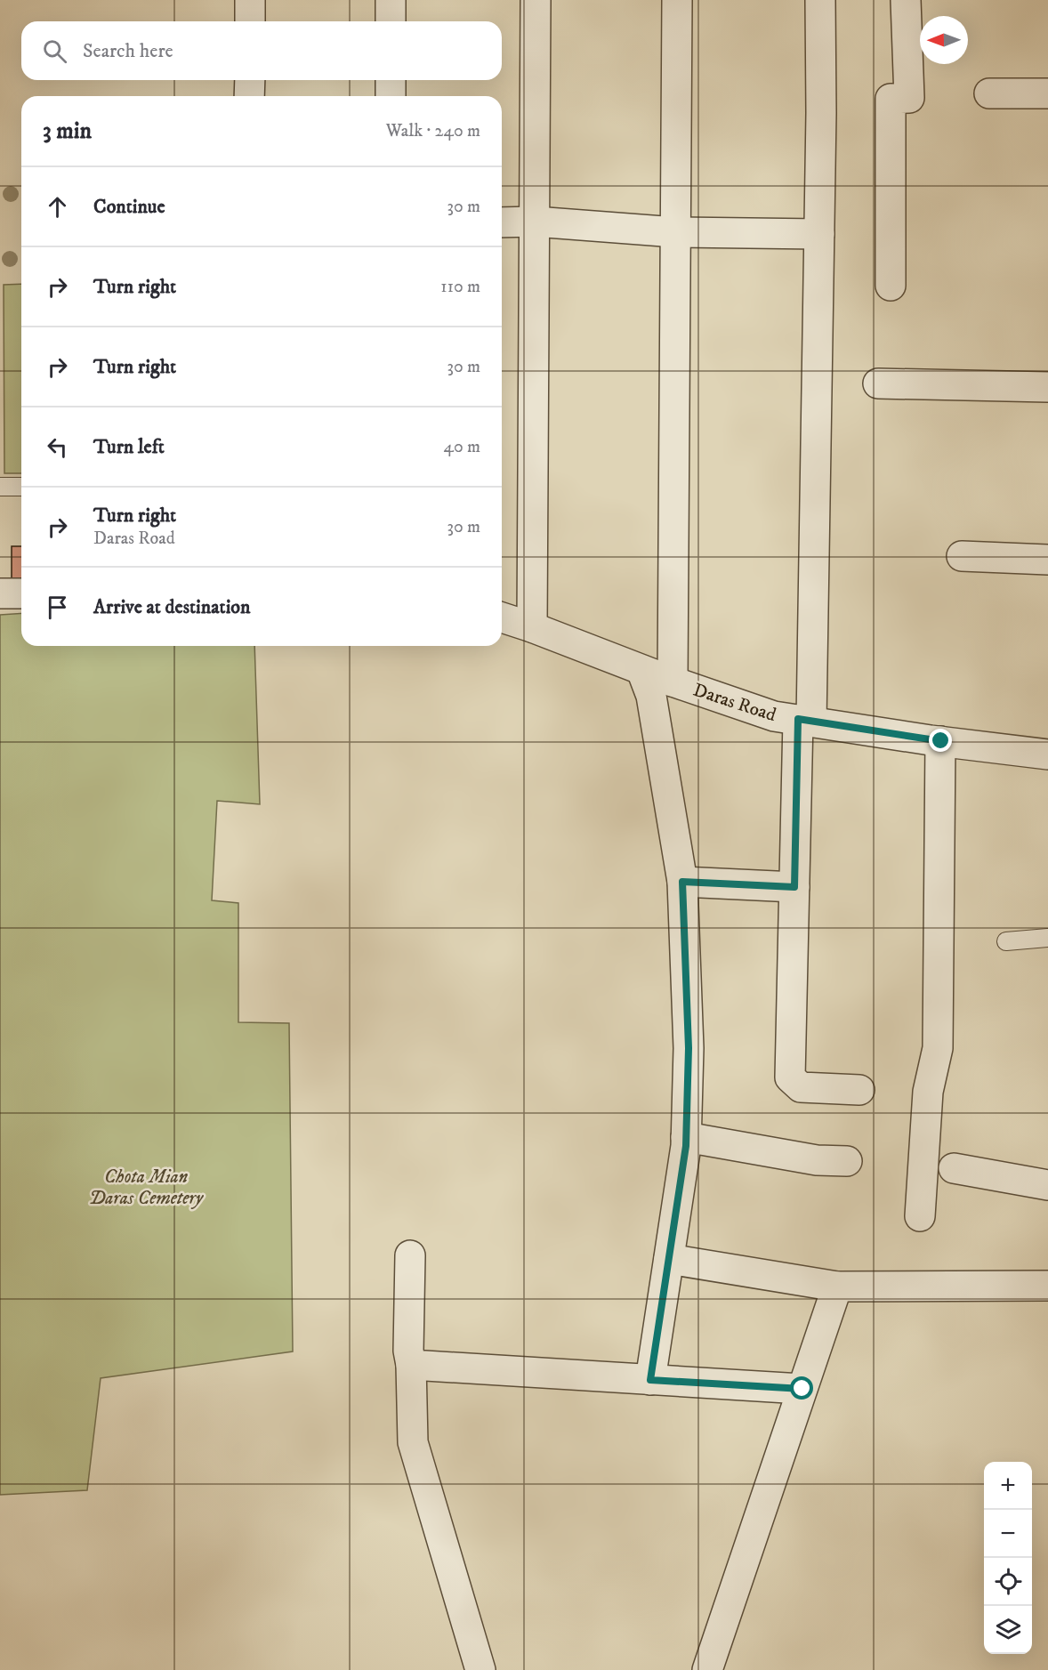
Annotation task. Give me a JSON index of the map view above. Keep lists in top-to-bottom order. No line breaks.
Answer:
{"streets":{"street":["Daras Road"]},"parks":["Chota Mian Daras Cemetery"],"north":"left","page":{"search":"Search here","heading":["3 min","Walk · 240 m"],"list":[["Continue","30 m"],["Turn right","110 m"],["Turn right","30 m"],["Turn left","40 m"],["Turn right","Daras Road","30 m"],"Arrive at destination"],"map_buttons":["+","−"]}}
